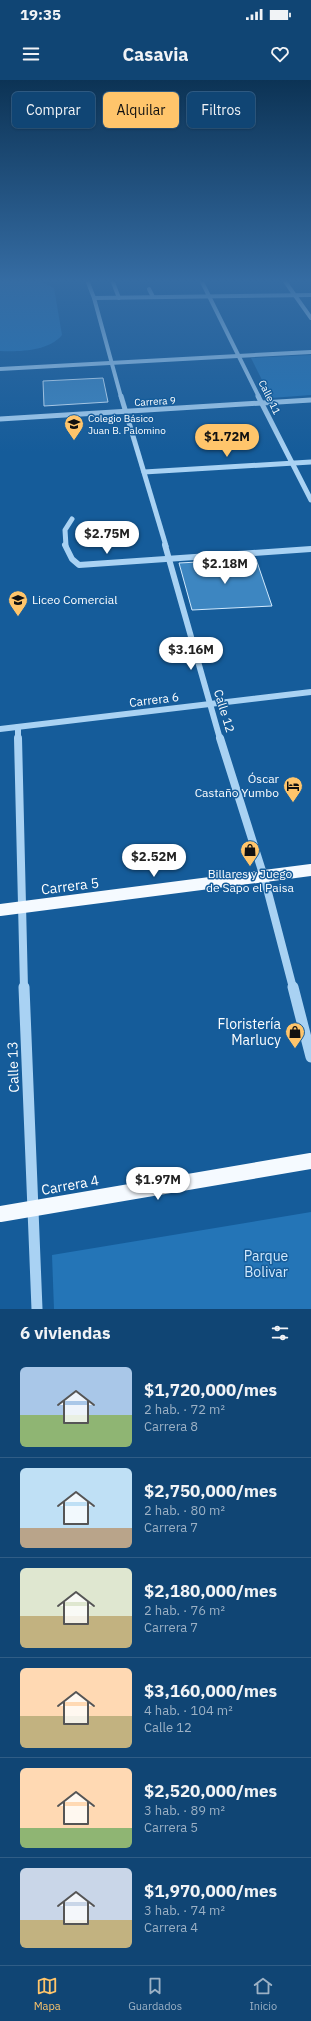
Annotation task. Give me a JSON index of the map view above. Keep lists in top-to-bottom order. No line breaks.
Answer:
{"streets":{"main road":["Carrera 5","Carrera 4"],"street":["Calle 11","Carrera 9","Carrera 6","Calle 12","Calle 13"]},"crossings":[["Calle 11","Carrera 9"],["Carrera 9","Calle 12"],["Carrera 6","Calle 12"],["Carrera 6","Calle 13"],["Calle 12","Carrera 5"],["Carrera 5","Calle 13"],["Calle 13","Carrera 4"]],"parks":["Parque Bolivar"],"places":{"school or university":["Colegio Básico Juan B. Palomino","Liceo Comercial"],"hotel":["Óscar Castaño Yumbo"],"shop":["Billares y Juego de Sapo el Paisa","Floristería Marlucy"]},"page":{"status":"19:35","header":"Casavia","chip":["Comprar","Alquilar","Filtros"],"price":["$1.72M","$2.75M","$2.18M","$3.16M","$2.52M","$1.97M"],"heading":"6 viviendas","list":[{"name":"$1,720,000/mes","note":"2 hab. · 72 m² · Carrera 8"},{"name":"$2,750,000/mes","note":"2 hab. · 80 m² · Carrera 7"},{"name":"$2,180,000/mes","note":"2 hab. · 76 m² · Carrera 7"},{"name":"$3,160,000/mes","note":"4 hab. · 104 m² · Calle 12"},{"name":"$2,520,000/mes","note":"3 hab. · 89 m² · Carrera 5"},{"name":"$1,970,000/mes","note":"3 hab. · 74 m² · Carrera 4"}],"tabs":["Mapa","Guardados","Inicio"]}}
